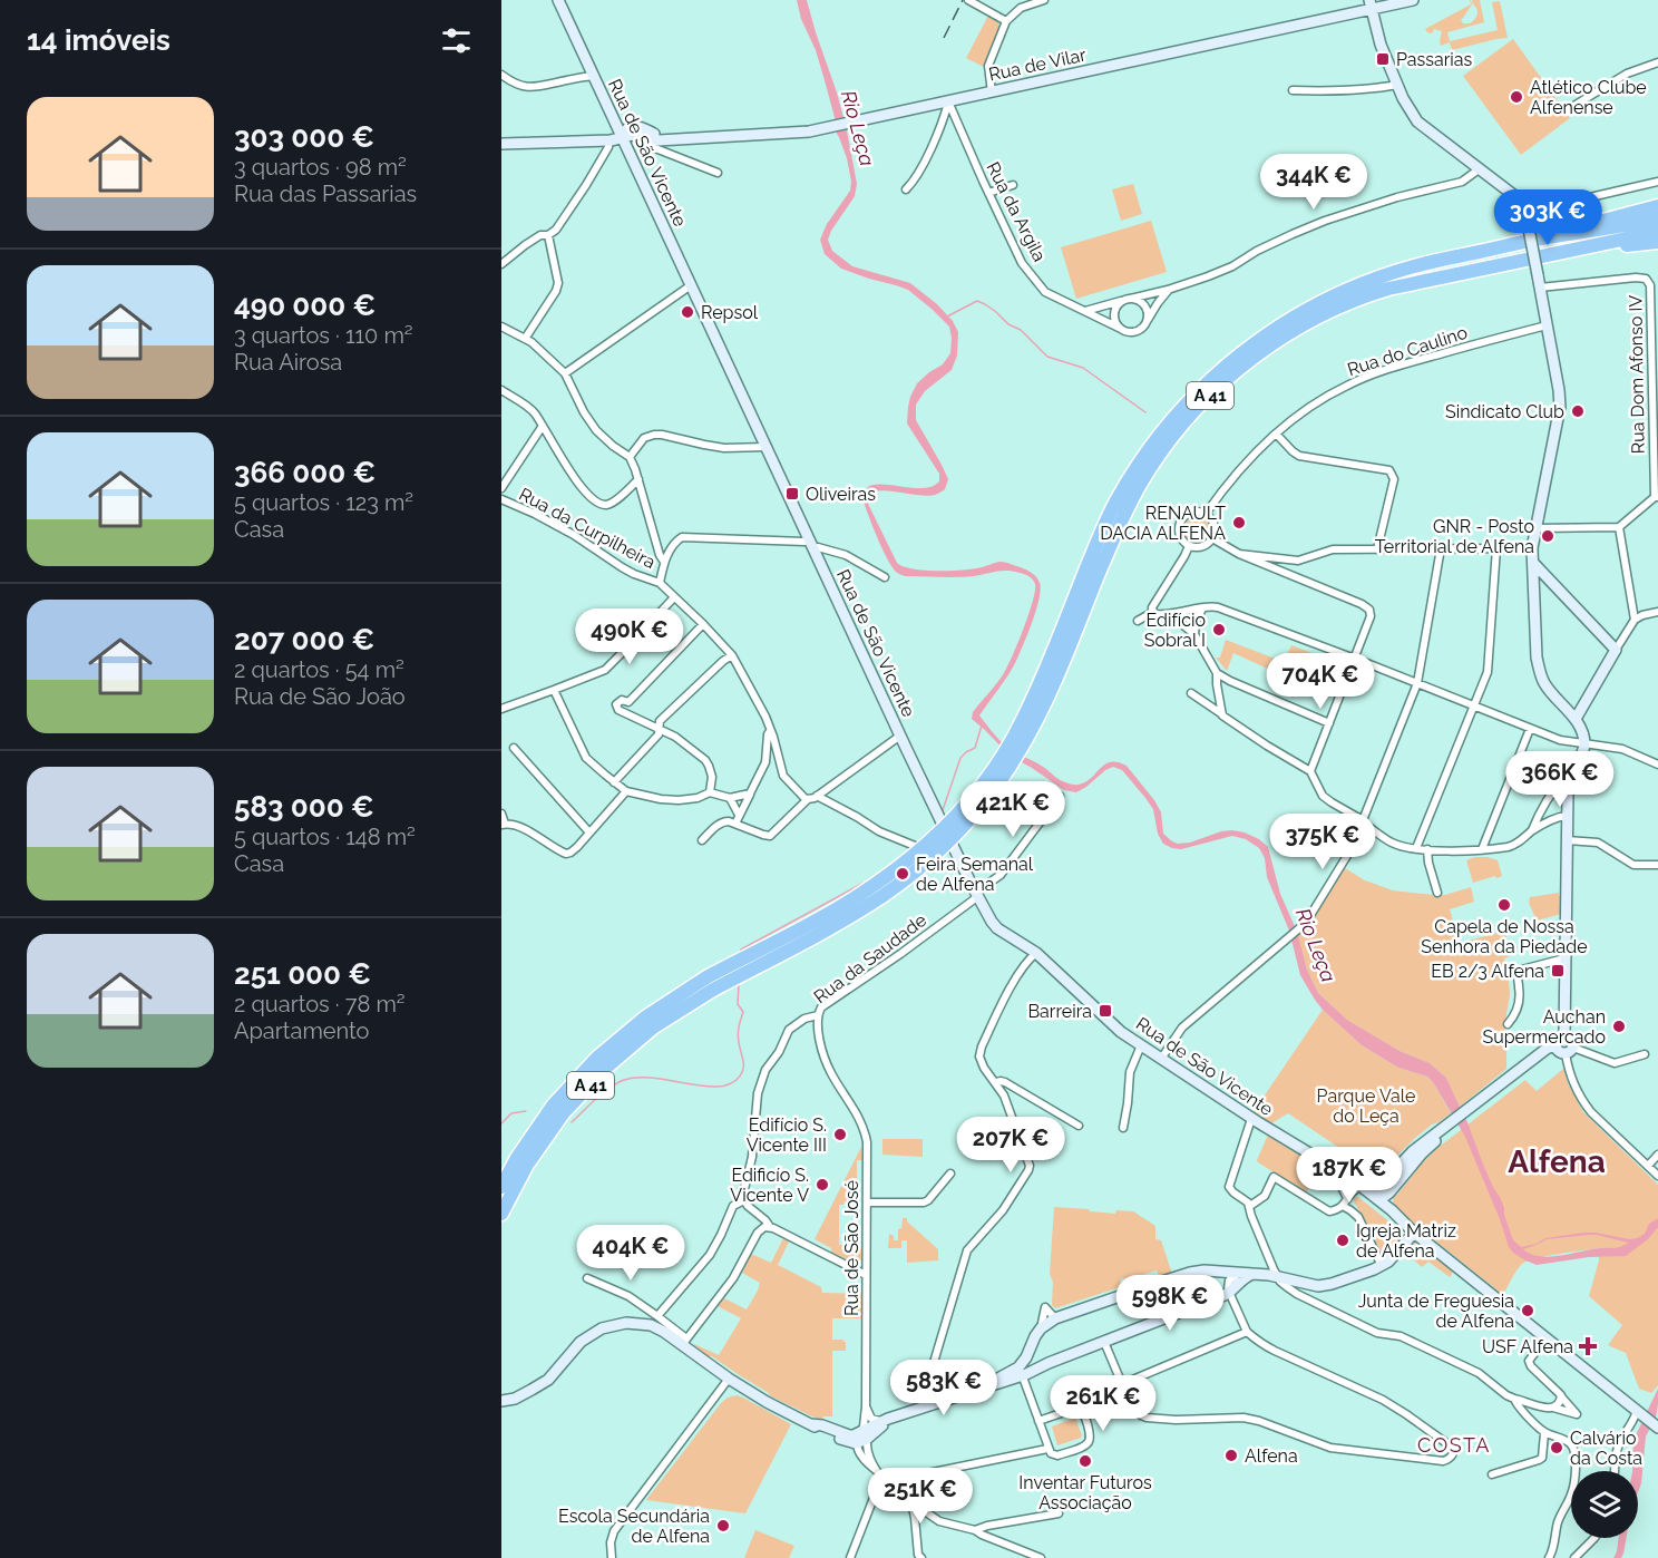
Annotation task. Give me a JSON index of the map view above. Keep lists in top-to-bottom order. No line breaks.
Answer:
{"streets":{"highway":["A 41"],"street":["Rua de Vilar","Rua de São Vicente","Rua da Argila","Rua do Caulino","Rua Dom Afonso IV","Rua da Curpilheira","Rua da Saudade","Rua de São José"]},"crossings":[["Rua de Vilar","Rua de São Vicente"],["Rua de Vilar","Rua da Argila"],["Rua de São Vicente","Rua da Saudade"],["Rua da Saudade","Rua de São José"]],"districts":["Alfena","COSTA"],"water":["Rio Leça"],"parks":["Parque Vale do Leça"],"places":{"transit":["Passarias","Oliveiras","EB 2/3 Alfena","Barreira"],"other":["Atlético Clube Alfenense","Repsol","Sindicato Club","RENAULT DACIA ALFENA","GNR - Posto Territorial de Alfena","Edifício Sobral I","Feira Semanal de Alfena","Capela de Nossa Senhora da Piedade","Auchan Supermercado","Edifício S. Vicente III","Edificío S. Vicente V","Igreja Matriz de Alfena","Junta de Freguesia de Alfena","Calvário da Costa","Alfena","Inventar Futuros Associação","Escola Secundária de Alfena"],"health":["USF Alfena"]},"page":{"heading":"14 imóveis","list":[{"name":"303 000 €","note":"3 quartos · 98 m² · Rua das Passarias"},{"name":"490 000 €","note":"3 quartos · 110 m² · Rua Airosa"},{"name":"366 000 €","note":"5 quartos · 123 m² · Casa"},{"name":"207 000 €","note":"2 quartos · 54 m² · Rua de São João"},{"name":"583 000 €","note":"5 quartos · 148 m² · Casa"},{"name":"251 000 €","note":"2 quartos · 78 m² · Apartamento"}],"price":["344K €","303K €","490K €","704K €","366K €","421K €","375K €","207K €","187K €","404K €","598K €","583K €","261K €","251K €"]}}
